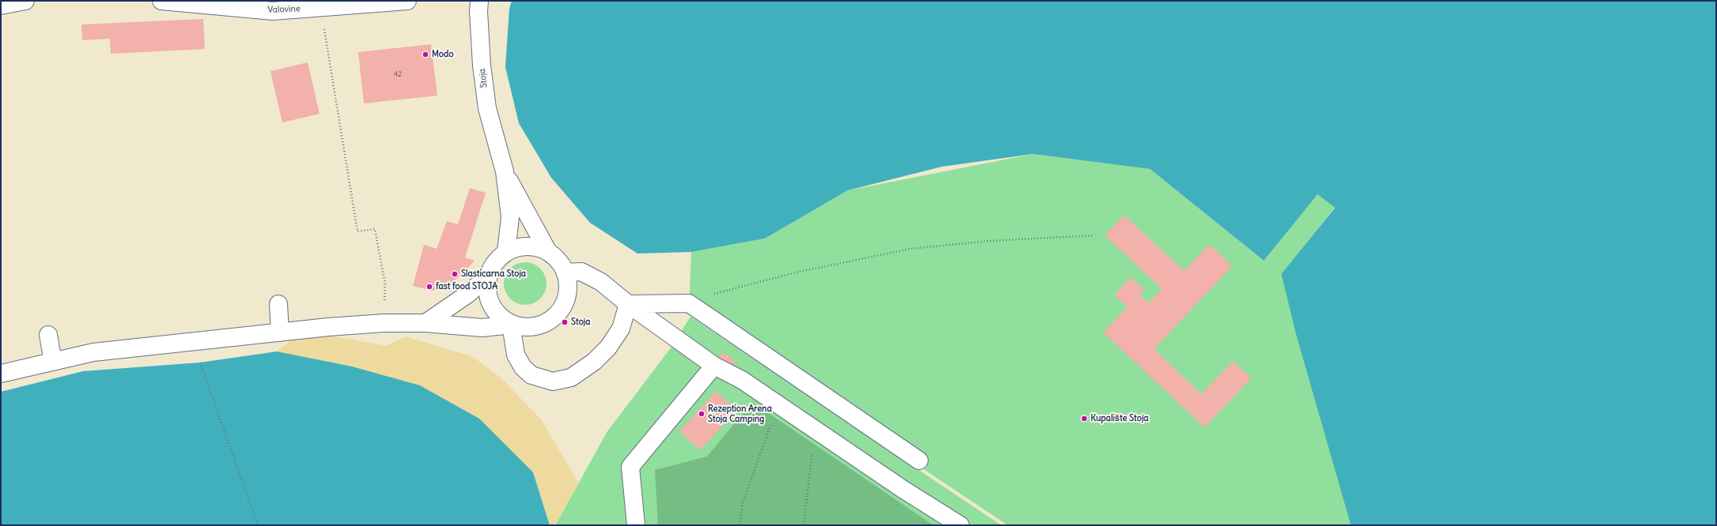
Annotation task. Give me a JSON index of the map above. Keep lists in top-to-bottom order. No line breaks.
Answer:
{"streets":{"street":["Valovine","Stoja"]},"places":["Modo","Slasticarna Stoja","fast food STOJA","Stoja","Rezeption Arena Stoja Camping","Kupalište Stoja"],"house_numbers":["42"]}
